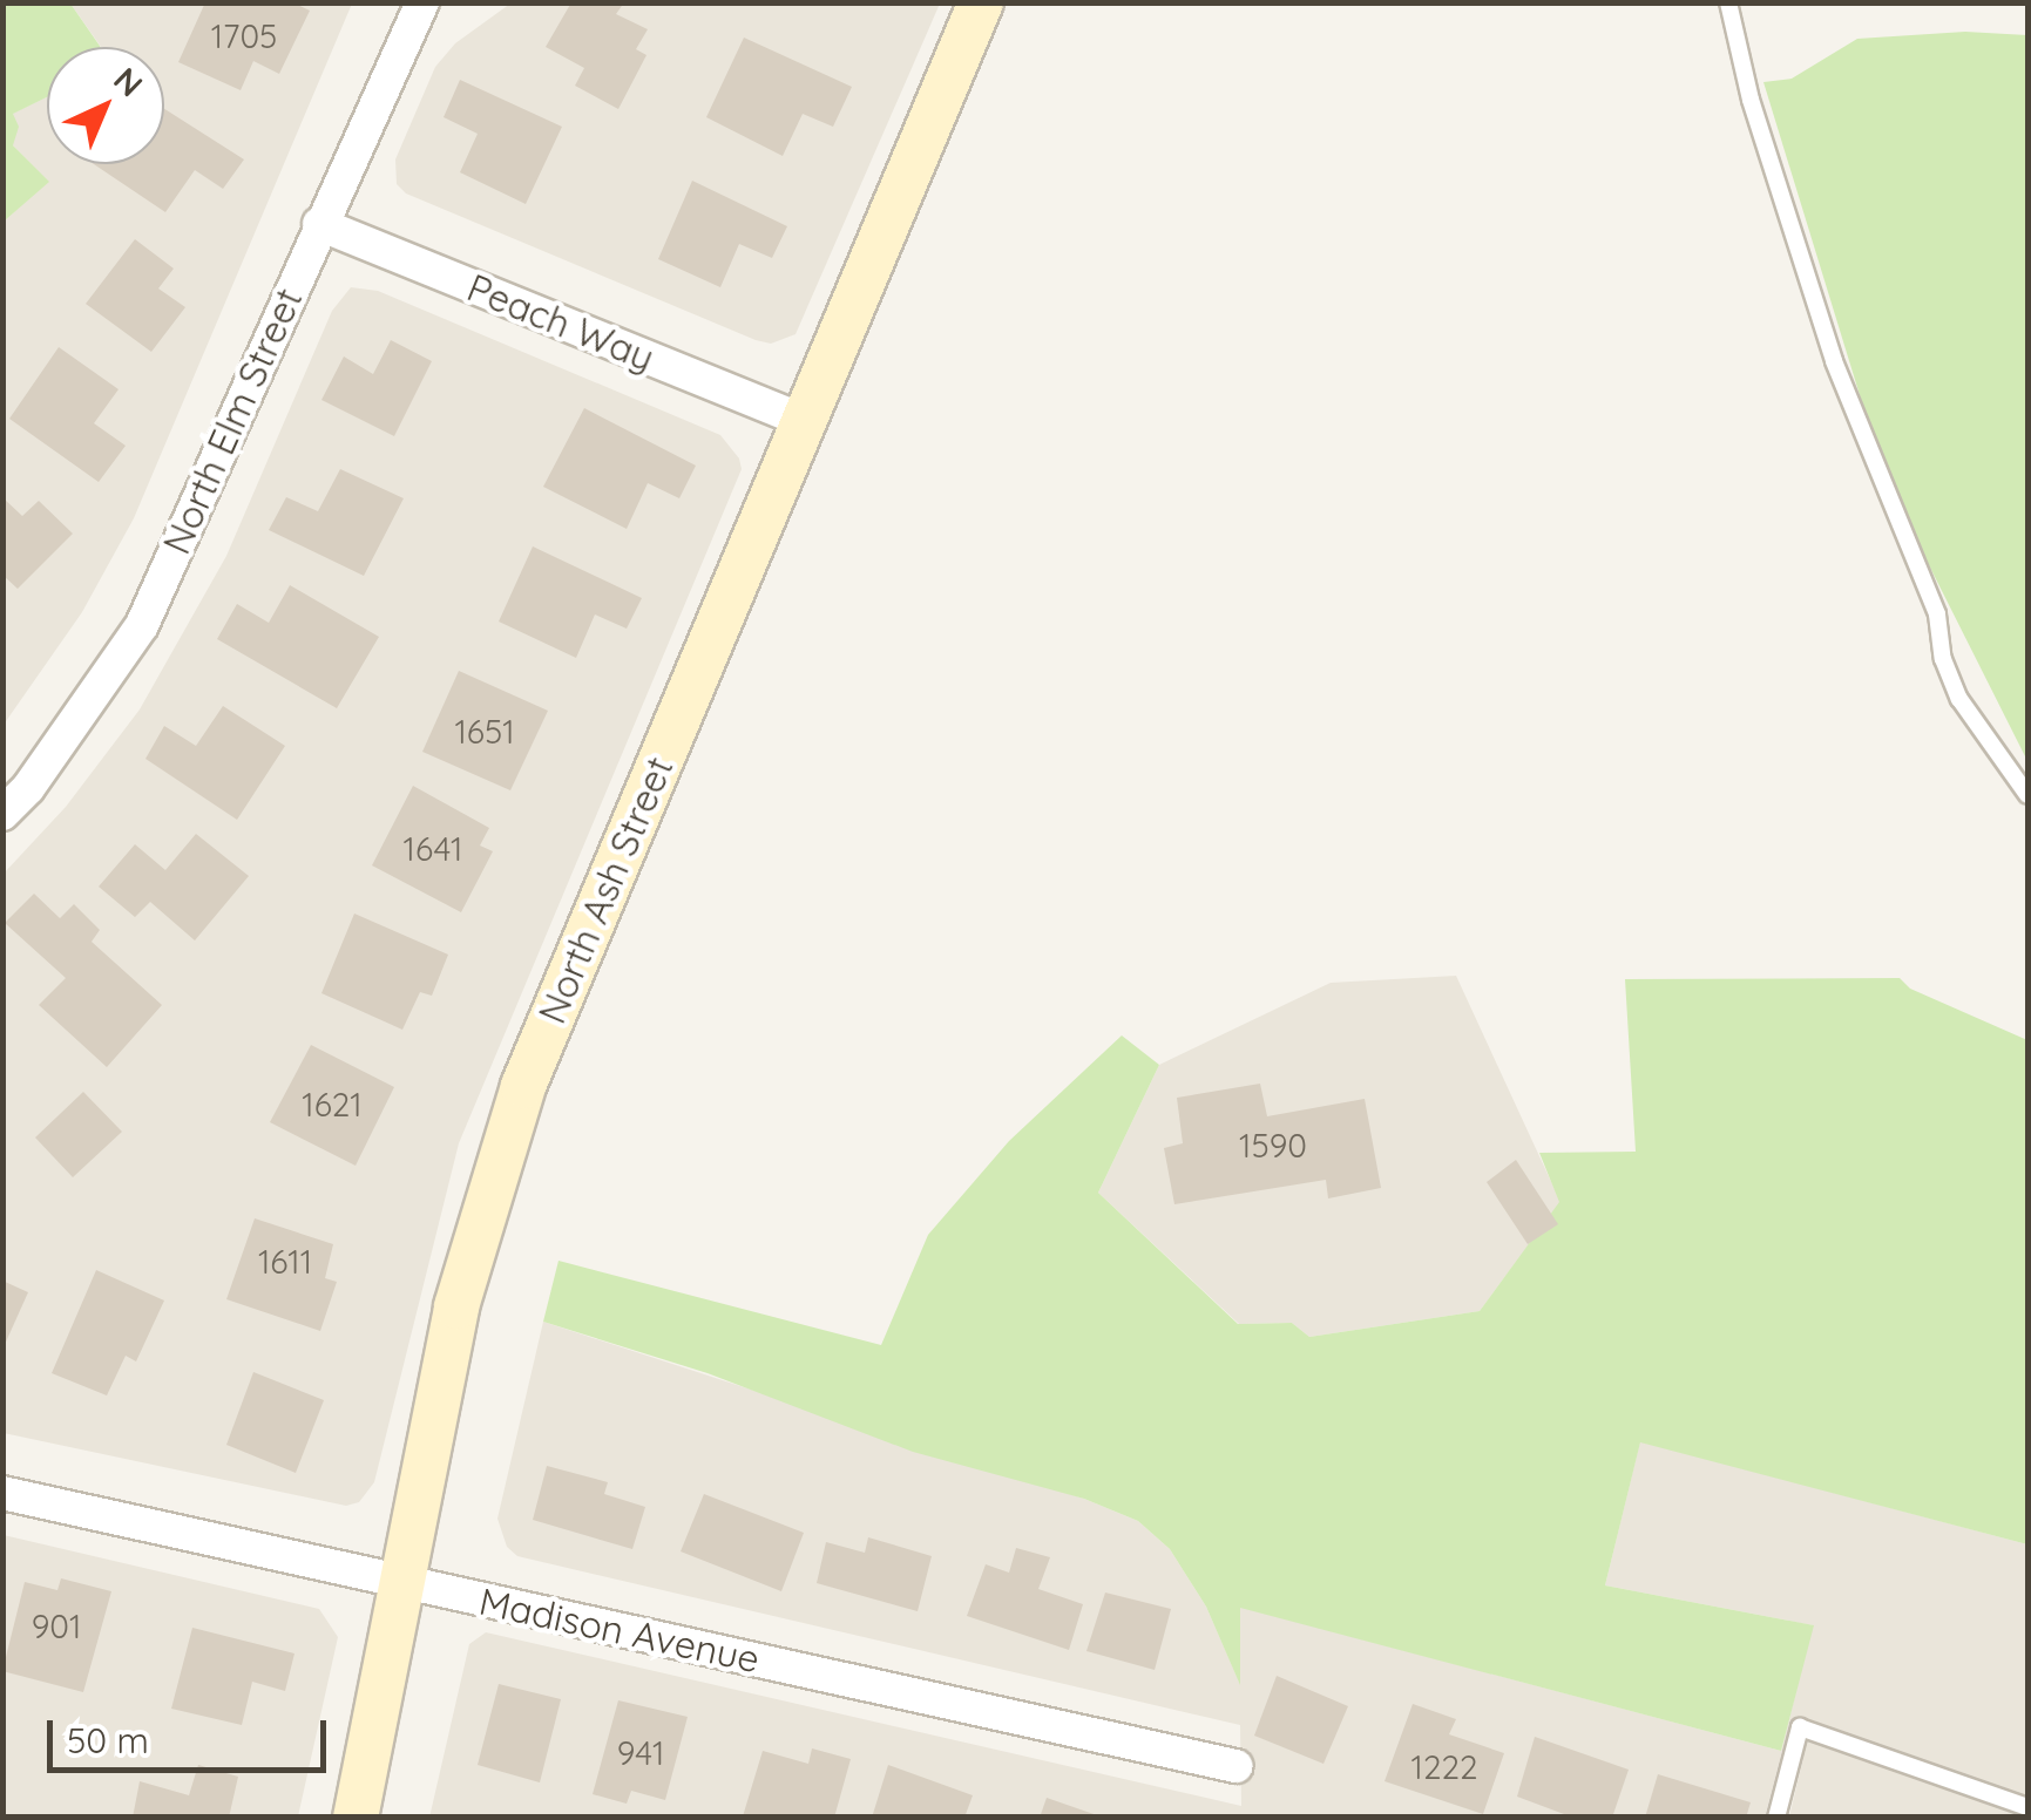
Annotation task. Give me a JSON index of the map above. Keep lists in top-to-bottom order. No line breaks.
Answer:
{"streets":{"main road":["North Ash Street"],"street":["Peach Way","North Elm Street","Madison Avenue"]},"crossings":[["Peach Way","North Elm Street"],["Peach Way","North Ash Street"],["North Ash Street","Madison Avenue"]],"house_numbers":["1705","1651","1641","1621","1590","1611","901","941","1222"],"scale_bar":"50 m","north":"top right"}
